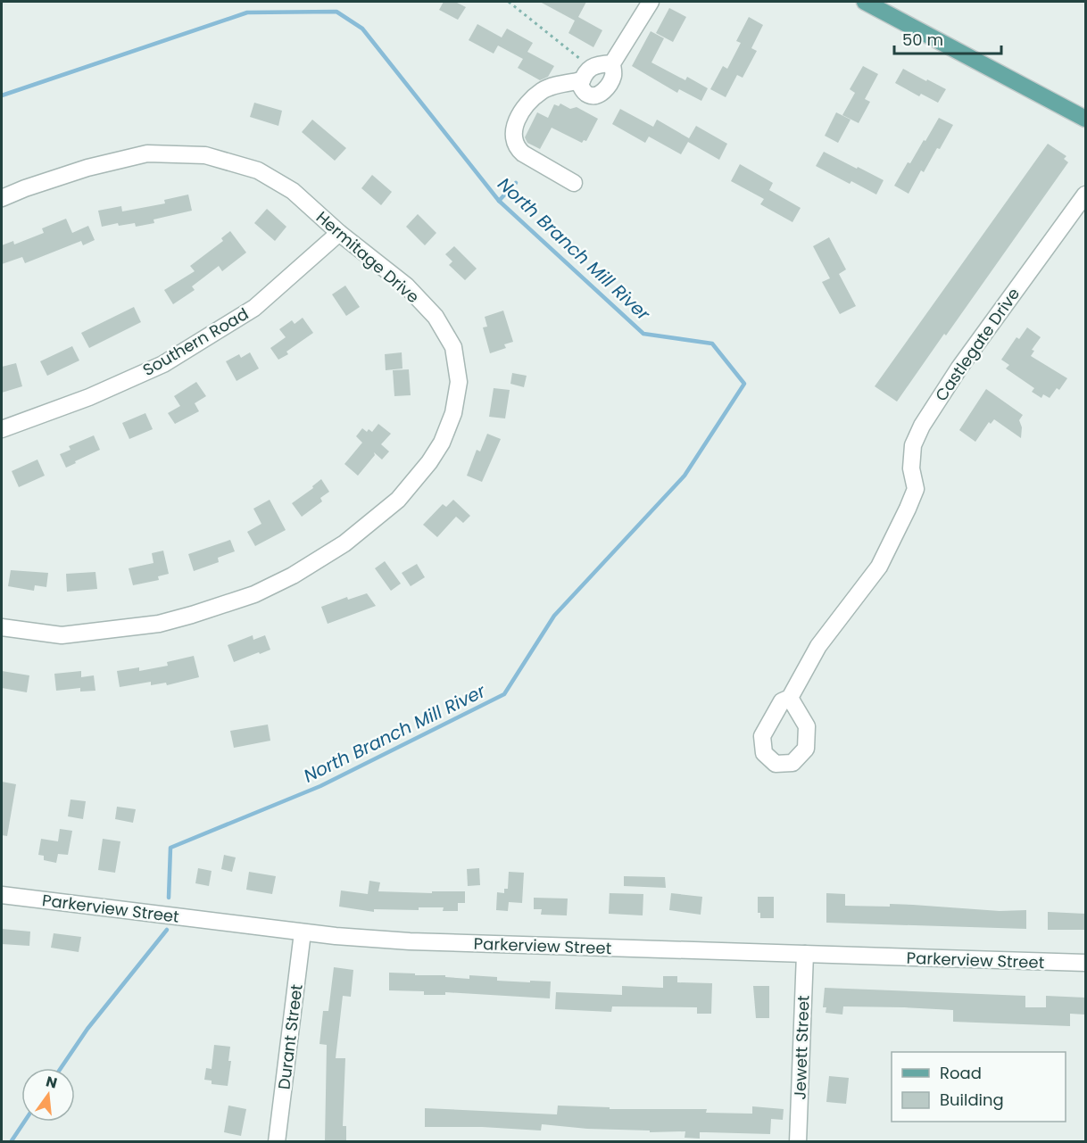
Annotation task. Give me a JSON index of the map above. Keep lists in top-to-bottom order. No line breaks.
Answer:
{"streets":{"street":["Hermitage Drive","Southern Road","Castlegate Drive","Parkerview Street","Durant Street","Jewett Street"]},"crossings":[["Hermitage Drive","Southern Road"],["Parkerview Street","Durant Street"],["Parkerview Street","Jewett Street"]],"water":["North Branch Mill River"],"legend":["Road","Building"],"scale_bar":"50 m","north":"top"}
